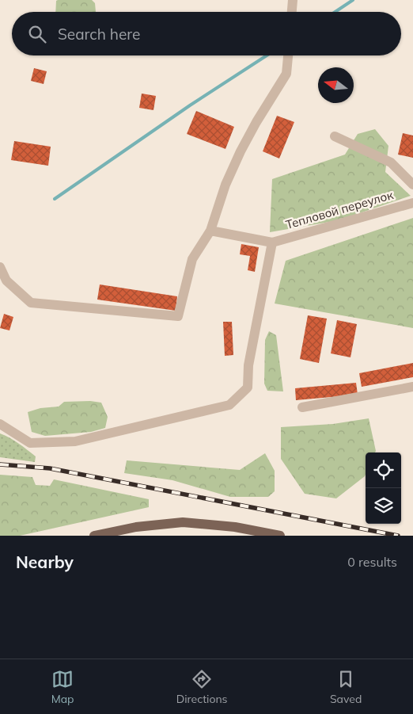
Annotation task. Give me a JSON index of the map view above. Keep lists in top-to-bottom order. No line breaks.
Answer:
{"streets":{"street":["Тепловой переулок"]},"north":"left","page":{"search":"Search here","heading":["Nearby","0 results"],"nav":["Map","Directions","Saved"]}}
